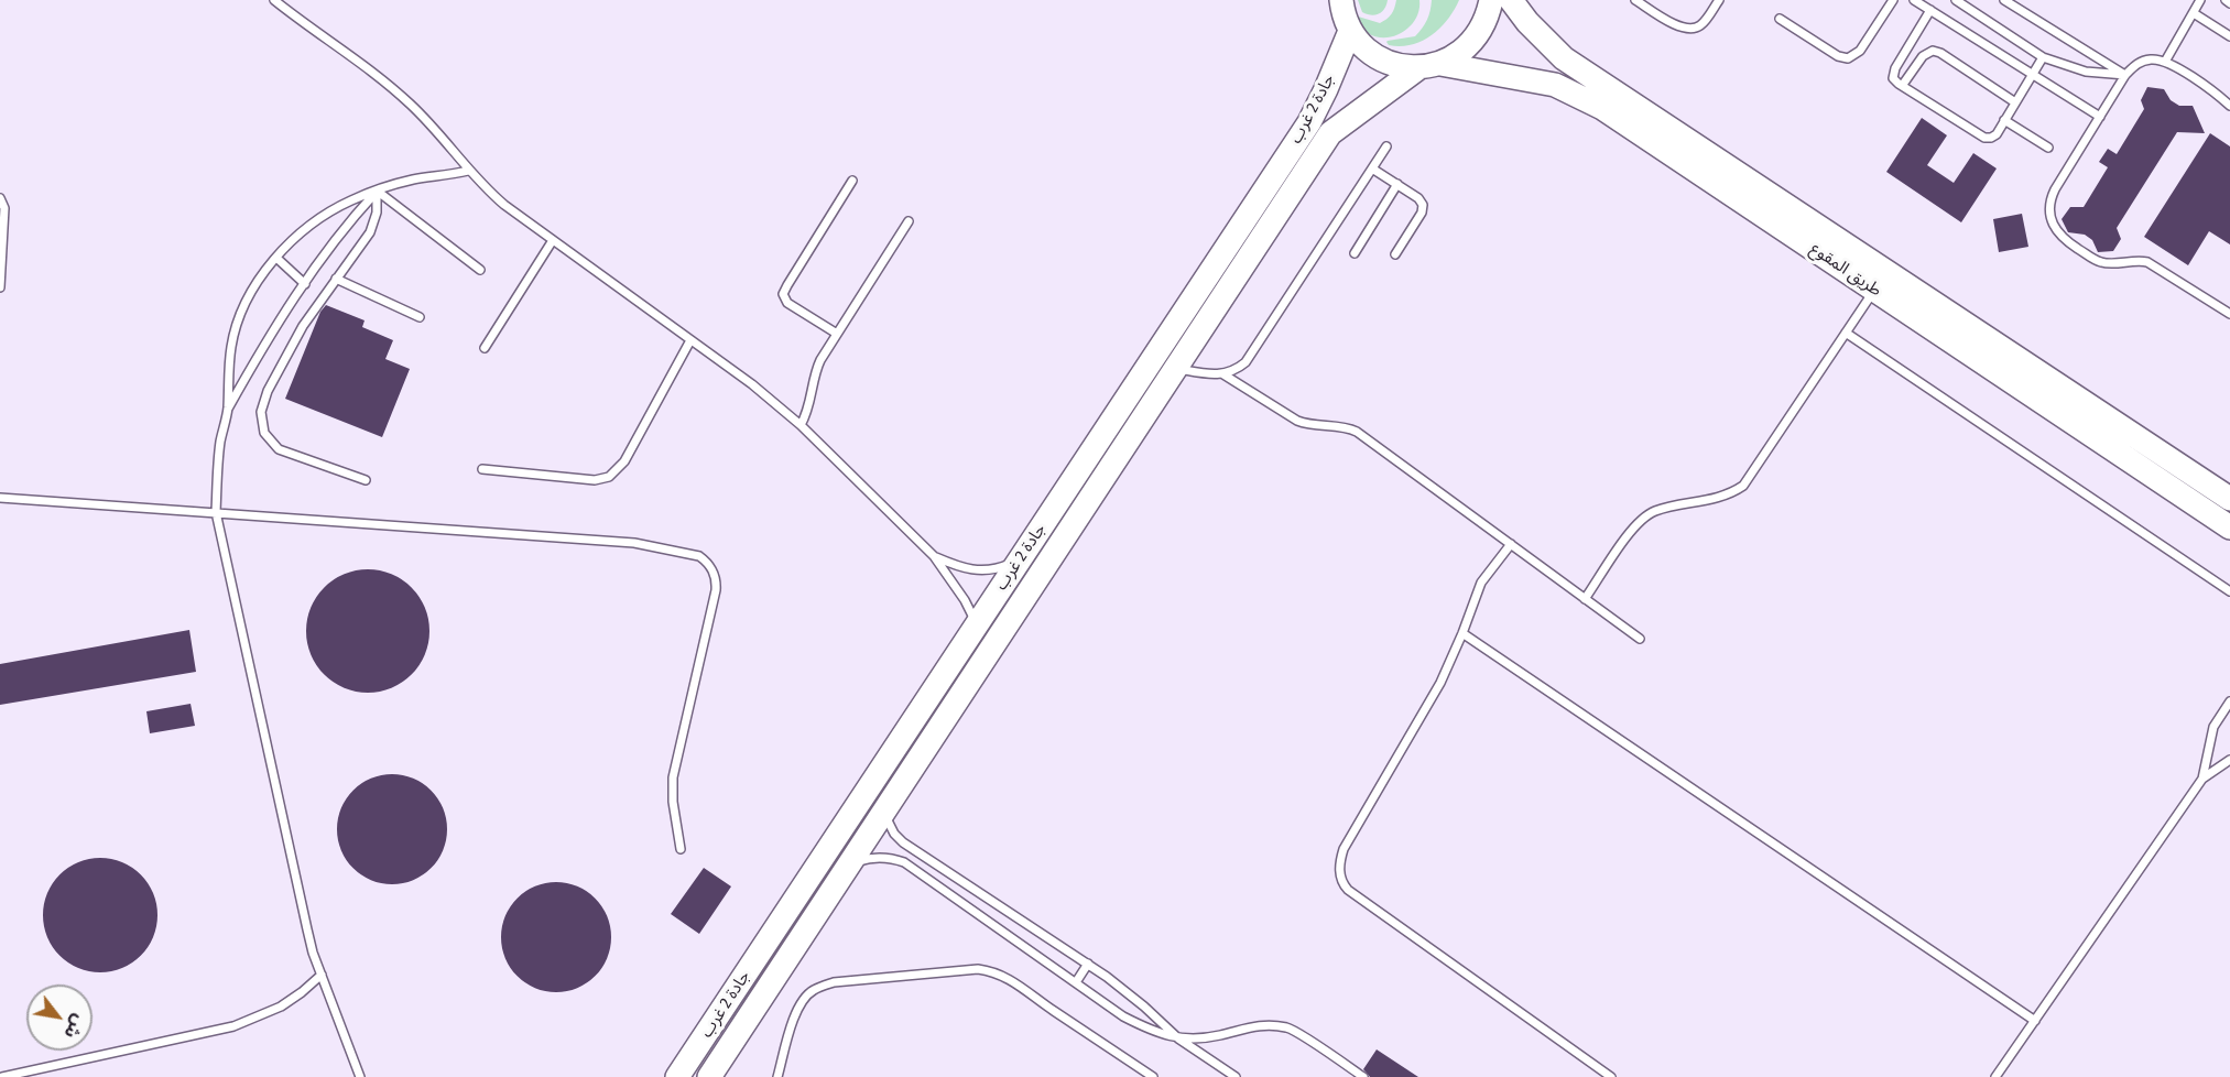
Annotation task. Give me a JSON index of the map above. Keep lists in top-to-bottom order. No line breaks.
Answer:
{"streets":{"main road":["جادة 2 غرب","طريق المقوع"]},"crossings":[["جادة 2 غرب","طريق المقوع"]],"north":"bottom right"}
